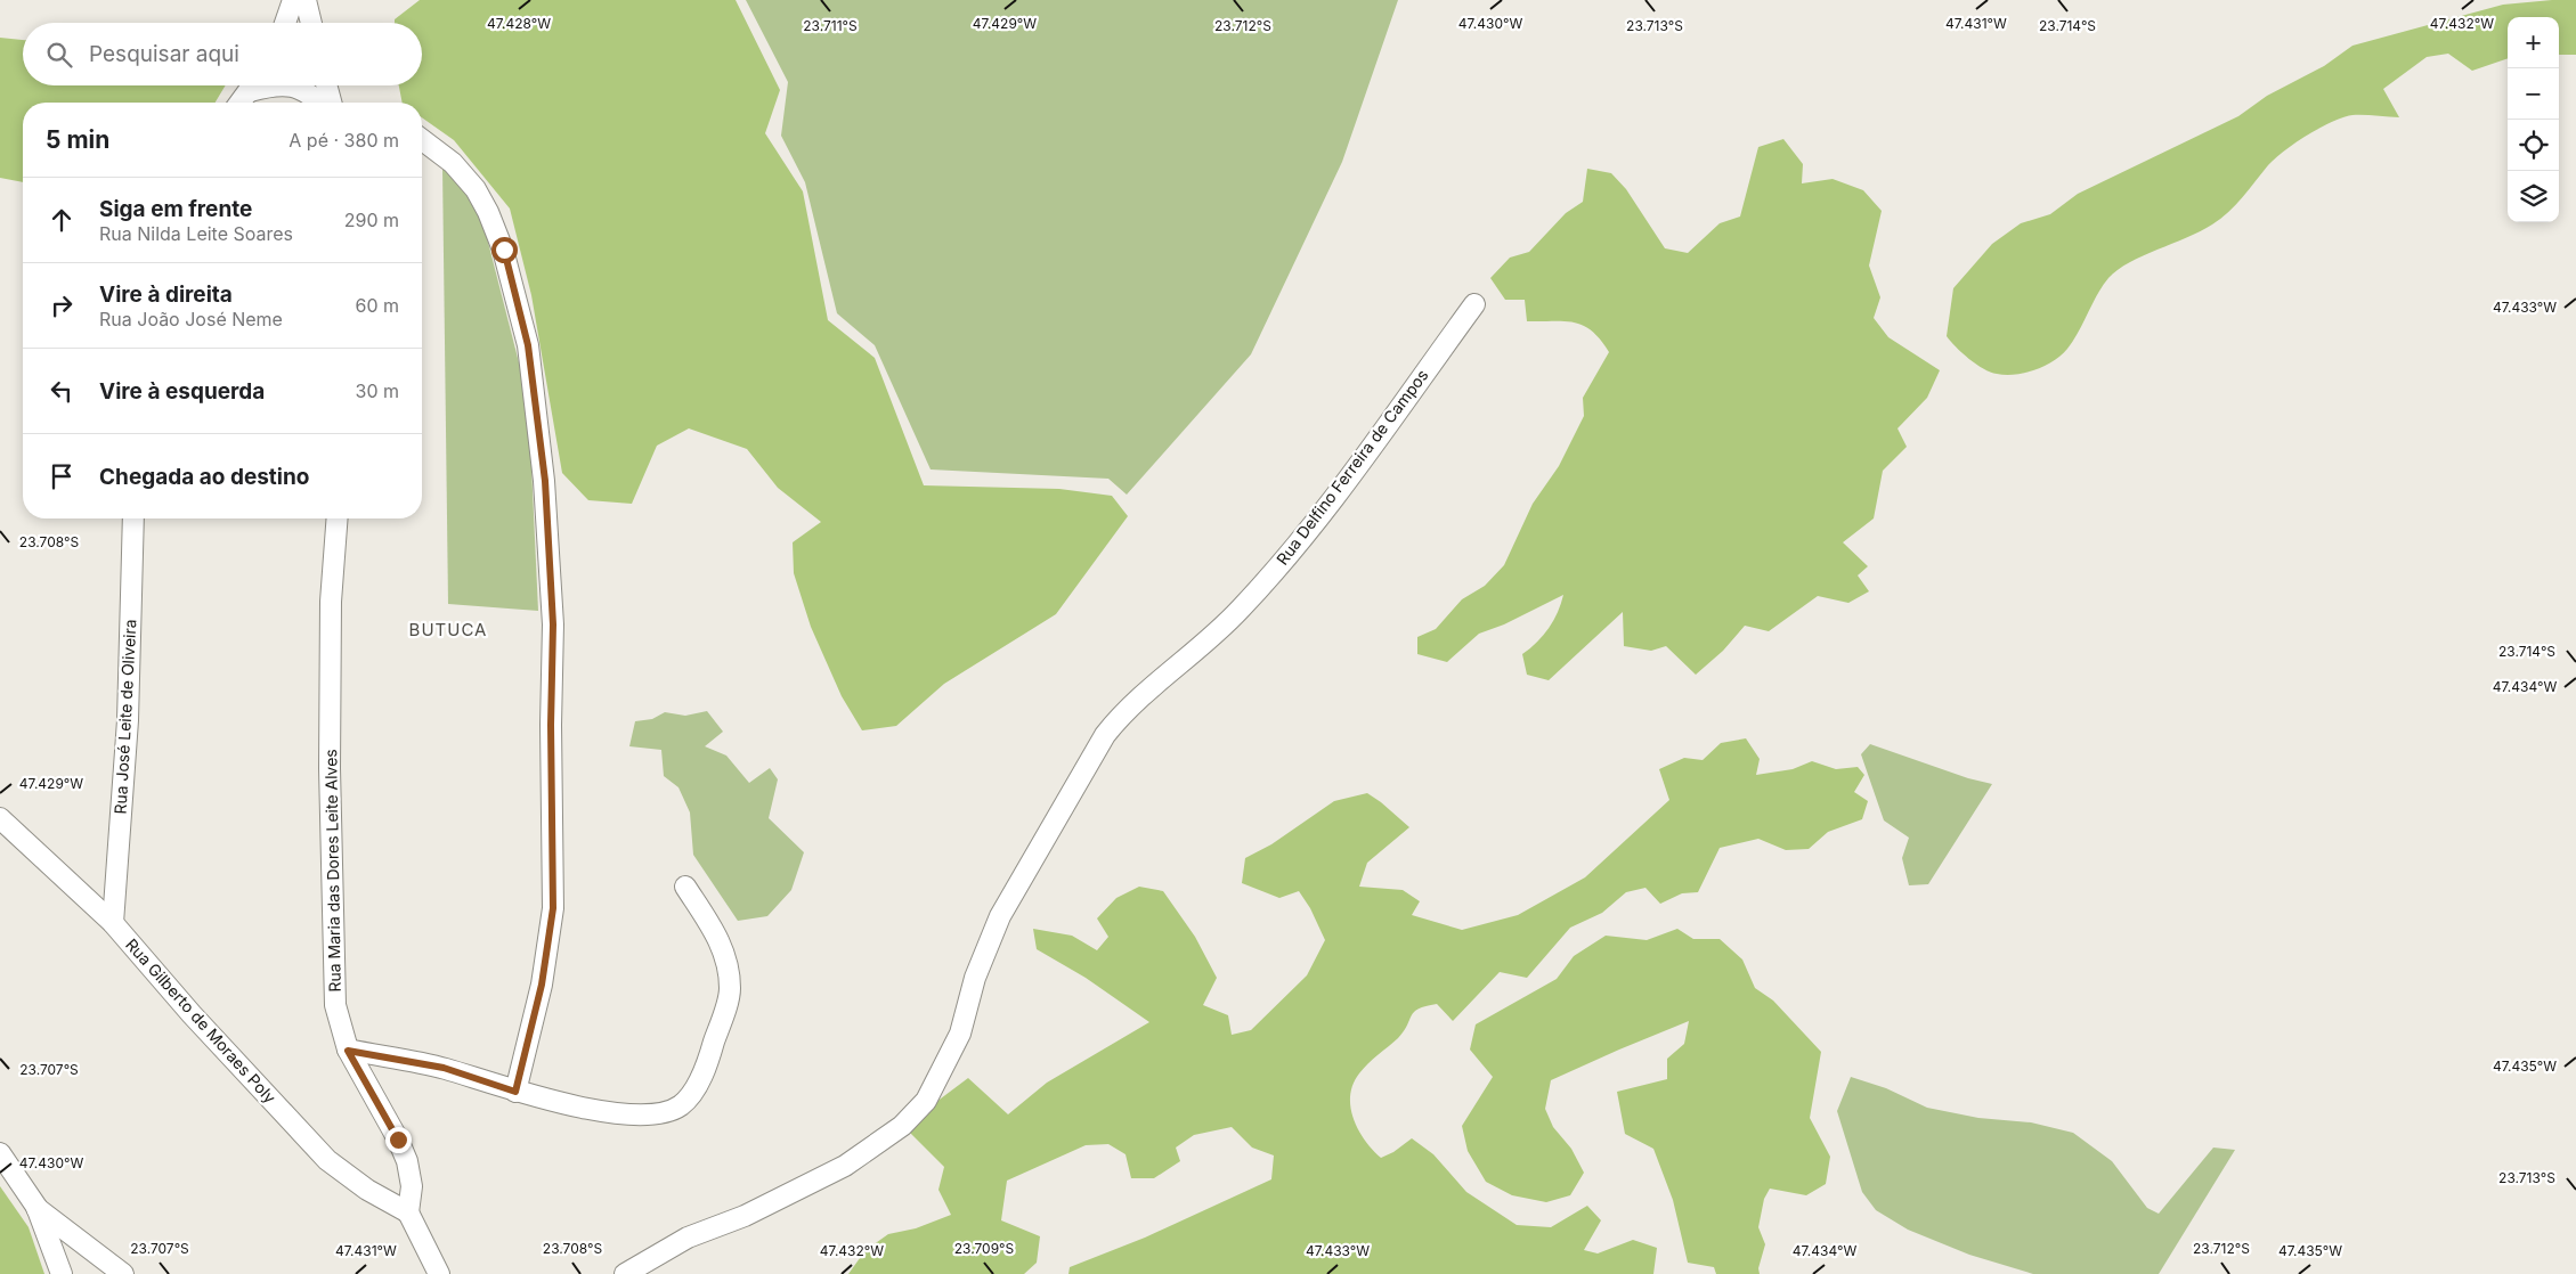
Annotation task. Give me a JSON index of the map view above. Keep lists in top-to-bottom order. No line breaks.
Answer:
{"streets":{"street":["Rua Delfino Ferreira de Campos","Rua José Leite de Oliveira","Rua Maria das Dores Leite Alves","Rua Gilberto de Moraes Poly"]},"crossings":[["Rua José Leite de Oliveira","Rua Gilberto de Moraes Poly"],["Rua Maria das Dores Leite Alves","Rua Gilberto de Moraes Poly"]],"districts":["BUTUCA"],"page":{"map_buttons":["+","−"],"search":"Pesquisar aqui","heading":["5 min","A pé · 380 m"],"list":[["Siga em frente","Rua Nilda Leite Soares","290 m"],["Vire à direita","Rua João José Neme","60 m"],["Vire à esquerda","30 m"],"Chegada ao destino"]},"coordinates":["47.428°W","47.430°W","47.431°W","47.432°W","47.429°W","23.711°S","23.712°S","23.713°S","23.714°S","47.433°W","23.708°S","47.434°W","47.435°W","23.707°S","23.709°S"]}
